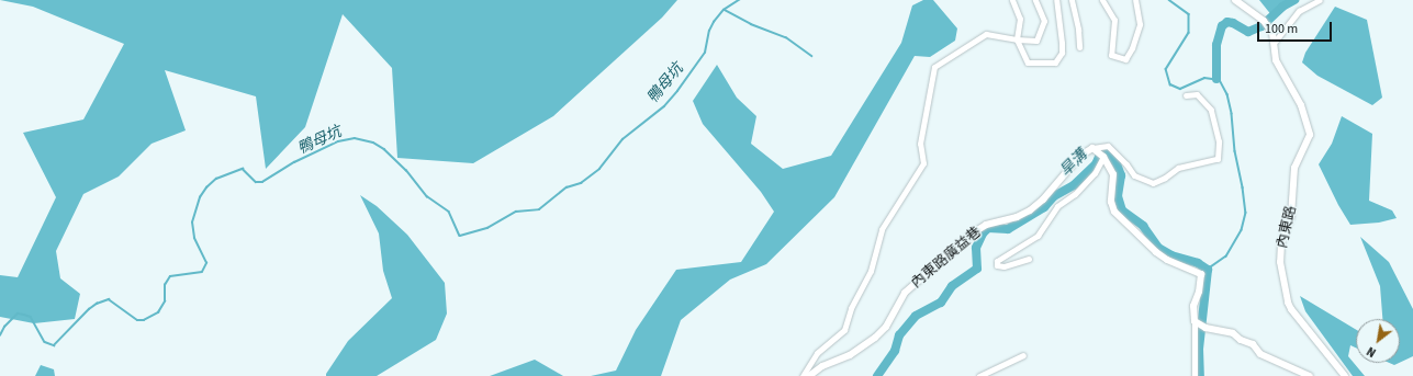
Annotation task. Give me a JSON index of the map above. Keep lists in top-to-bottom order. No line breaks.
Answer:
{"streets":{"street":["內東路","內東路廣益巷"]},"water":["鴨母坑","旱溝"],"scale_bar":"100 m","north":"bottom left"}
